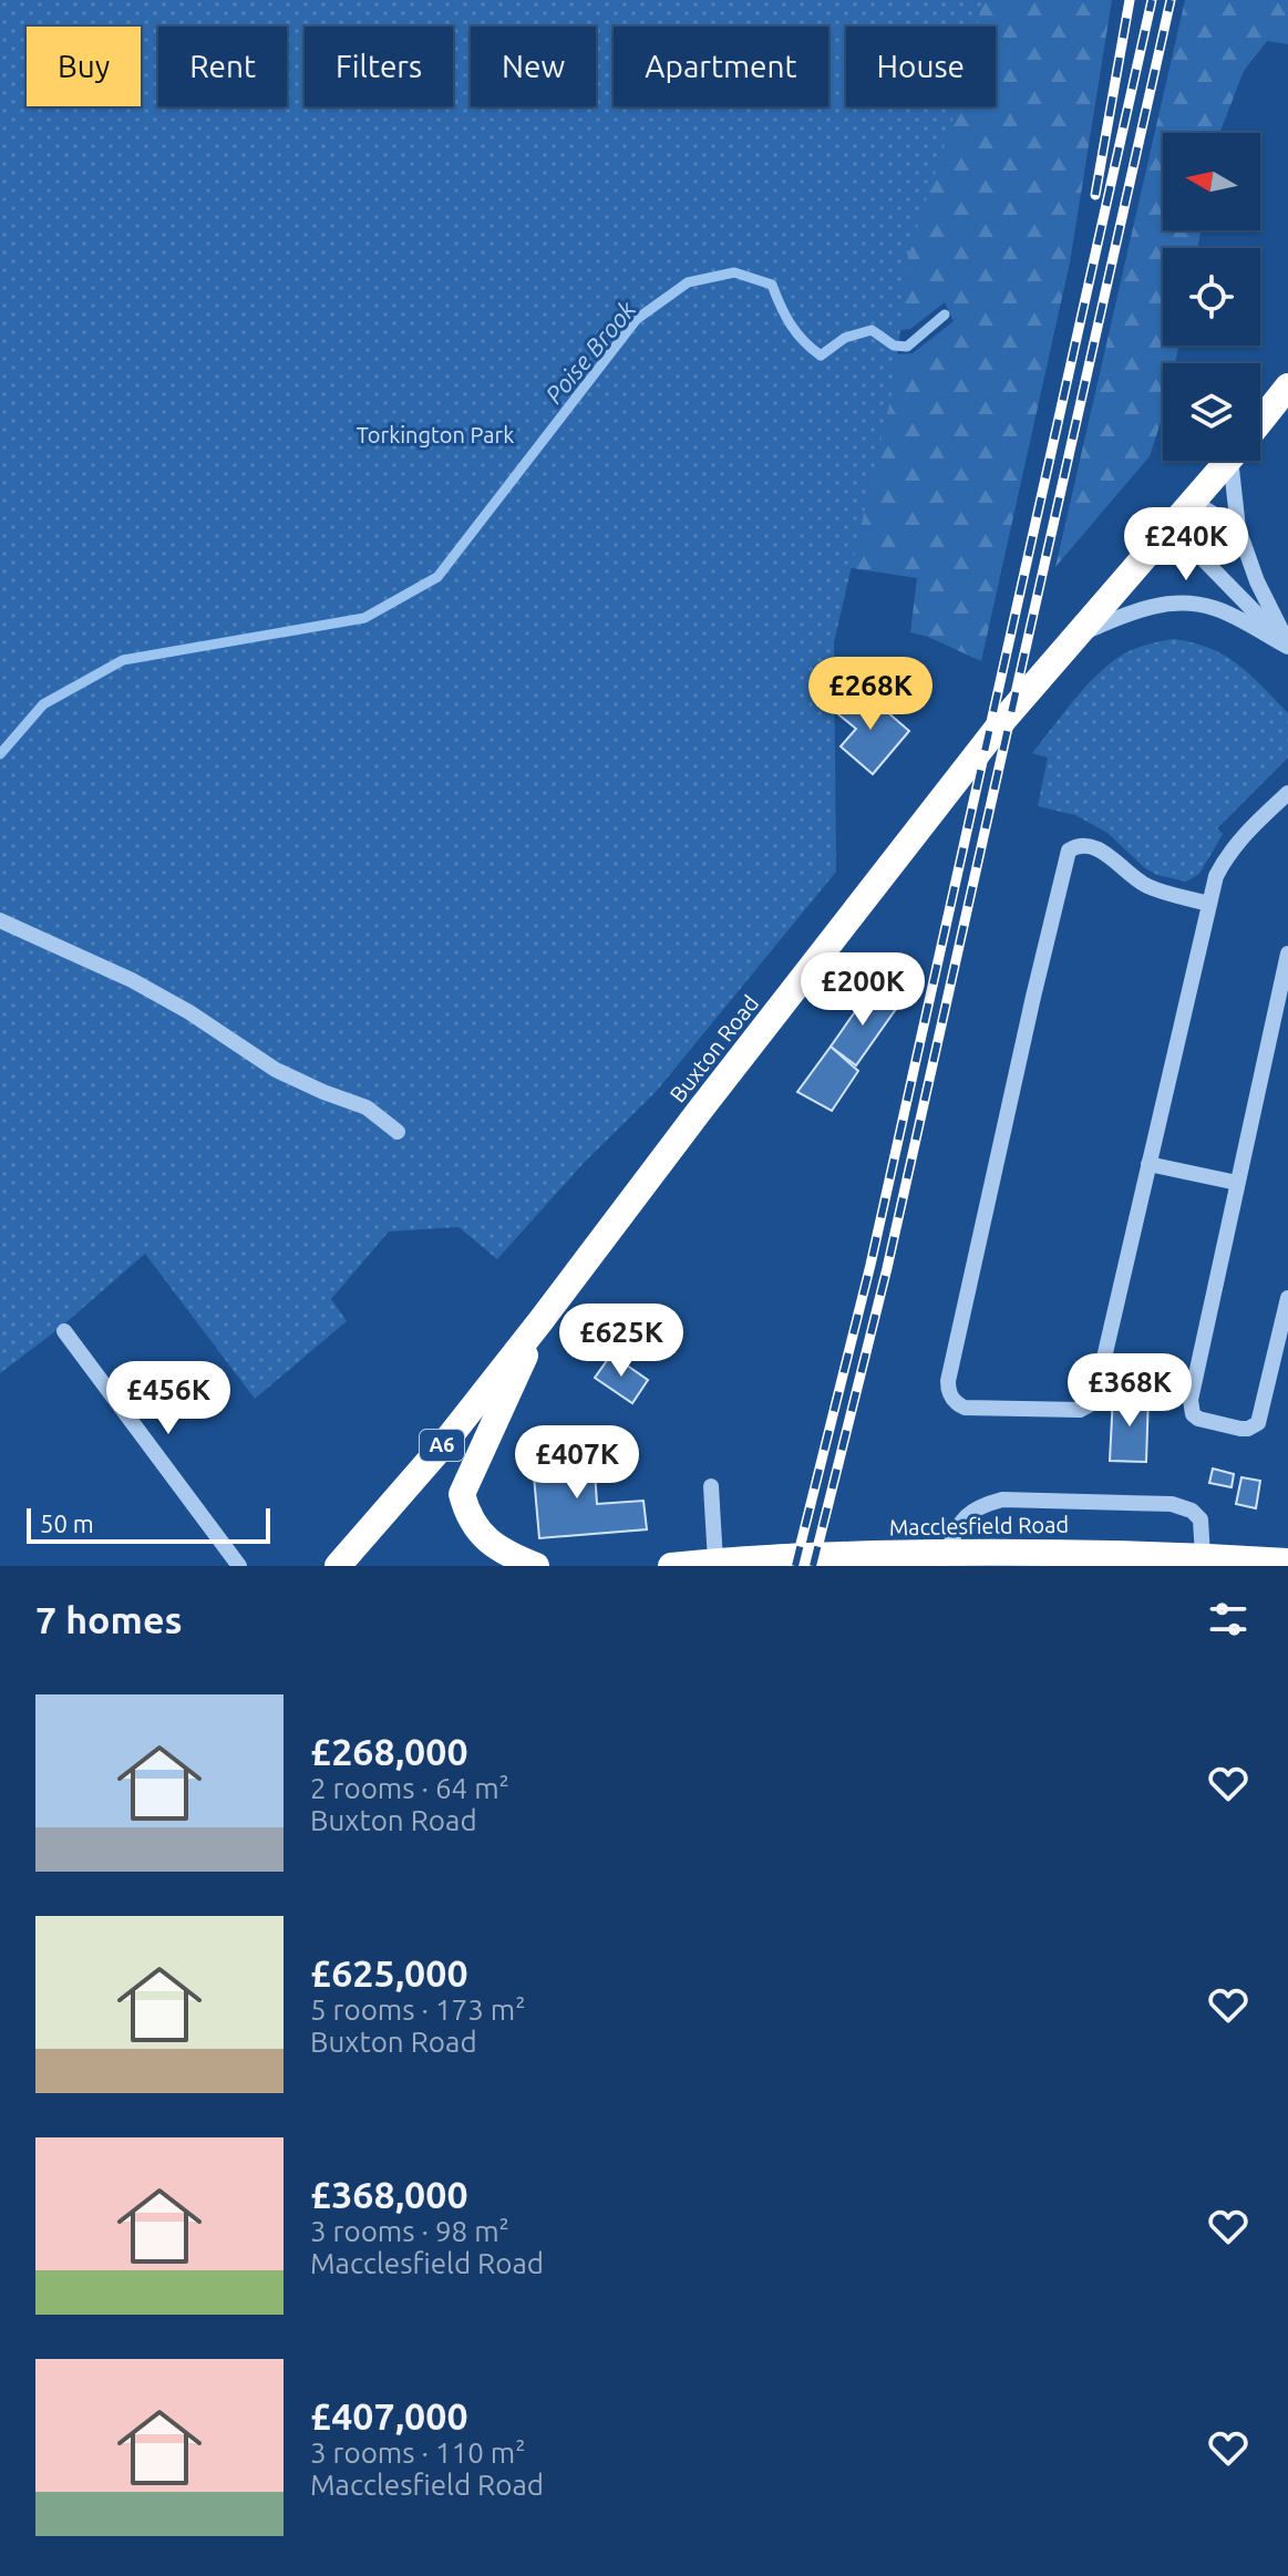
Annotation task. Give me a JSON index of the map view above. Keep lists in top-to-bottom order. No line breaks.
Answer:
{"streets":{"highway":["Buxton Road","A6","Macclesfield Road"]},"water":["Poise Brook"],"parks":["Torkington Park"],"scale_bar":"50 m","north":"left","page":{"chip":["Buy","Rent","Filters","New","Apartment","House"],"price":["£240K","£268K","£200K","£625K","£368K","£456K","£407K"],"scale":"50 m","heading":"7 homes","list":[{"name":"£268,000","note":"2 rooms · 64 m² · Buxton Road"},{"name":"£625,000","note":"5 rooms · 173 m² · Buxton Road"},{"name":"£368,000","note":"3 rooms · 98 m² · Macclesfield Road"},{"name":"£407,000","note":"3 rooms · 110 m² · Macclesfield Road"}]}}
